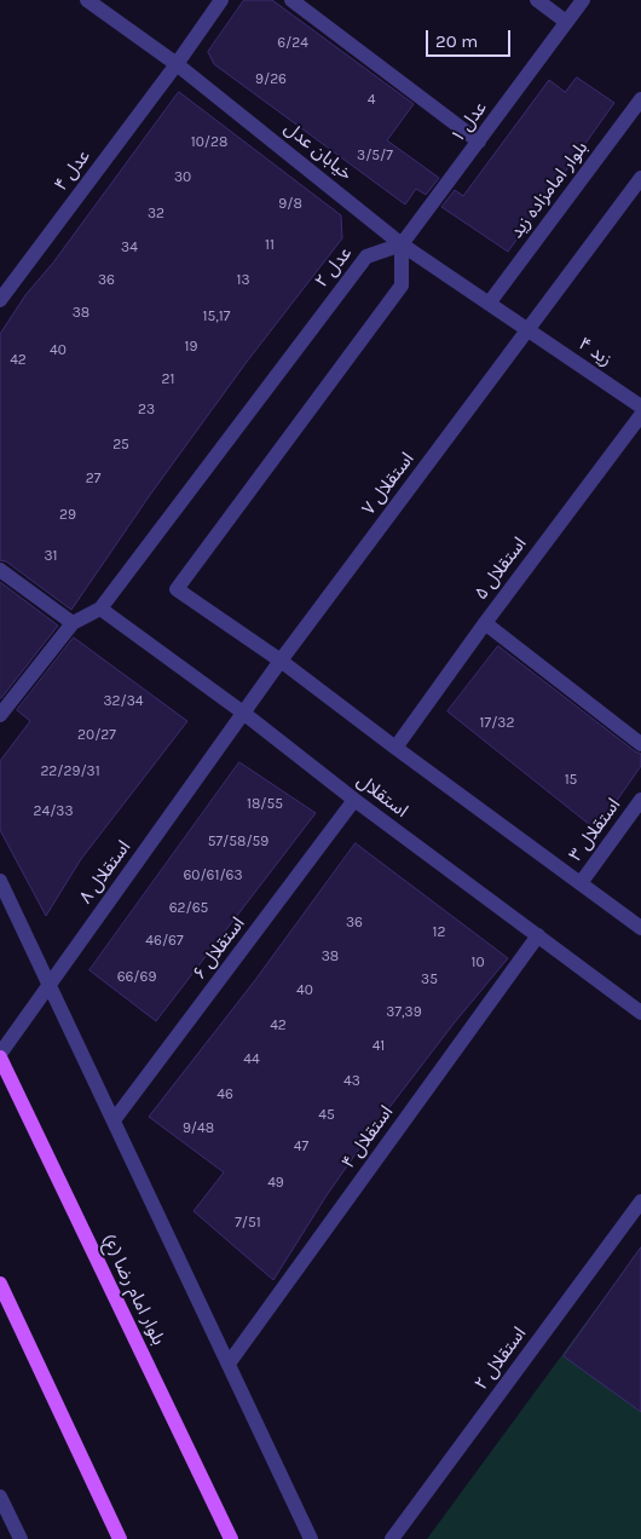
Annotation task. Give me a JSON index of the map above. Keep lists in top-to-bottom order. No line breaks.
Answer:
{"streets":{"main road":["بلوار امام رضا (ع)"],"street":["عدل ۱","خیابان عدل","عدل ۴","بلوار امامزاده زید","عدل ۲","زید ۴","استقلال ۷","استقلال ۵","استقلال","استقلال ۳","استقلال ۸","استقلال ۶","استقلال ۴","استقلال ۲"]},"crossings":[["عدل ۱","خیابان عدل"],["عدل ۱","عدل ۲"],["خیابان عدل","عدل ۴"],["خیابان عدل","بلوار امامزاده زید"],["خیابان عدل","عدل ۲"],["خیابان عدل","زید ۴"],["خیابان عدل","استقلال ۷"],["عدل ۲","استقلال"],["زید ۴","استقلال ۷"],["استقلال ۷","استقلال"],["استقلال ۷","استقلال ۸"],["استقلال","استقلال ۸"],["استقلال","استقلال ۶"],["استقلال","استقلال ۴"],["استقلال ۸","بلوار امام رضا (ع)"]],"house_numbers":["6/24","9/26","4","10/28","3/5/7","30","9/8","32","11","34","36","13","38","15,17","19","40","42","21","23","25","27","29","31","32/34","17/32","20/27","22/29/31","15","18/55","24/33","57/58/59","60/61/63","62/65","36","12","46/67","38","10","66/69","35","40","37,39","42","41","44","43","46","45","9/48","47","49","7/51"],"scale_bar":"20 m"}
